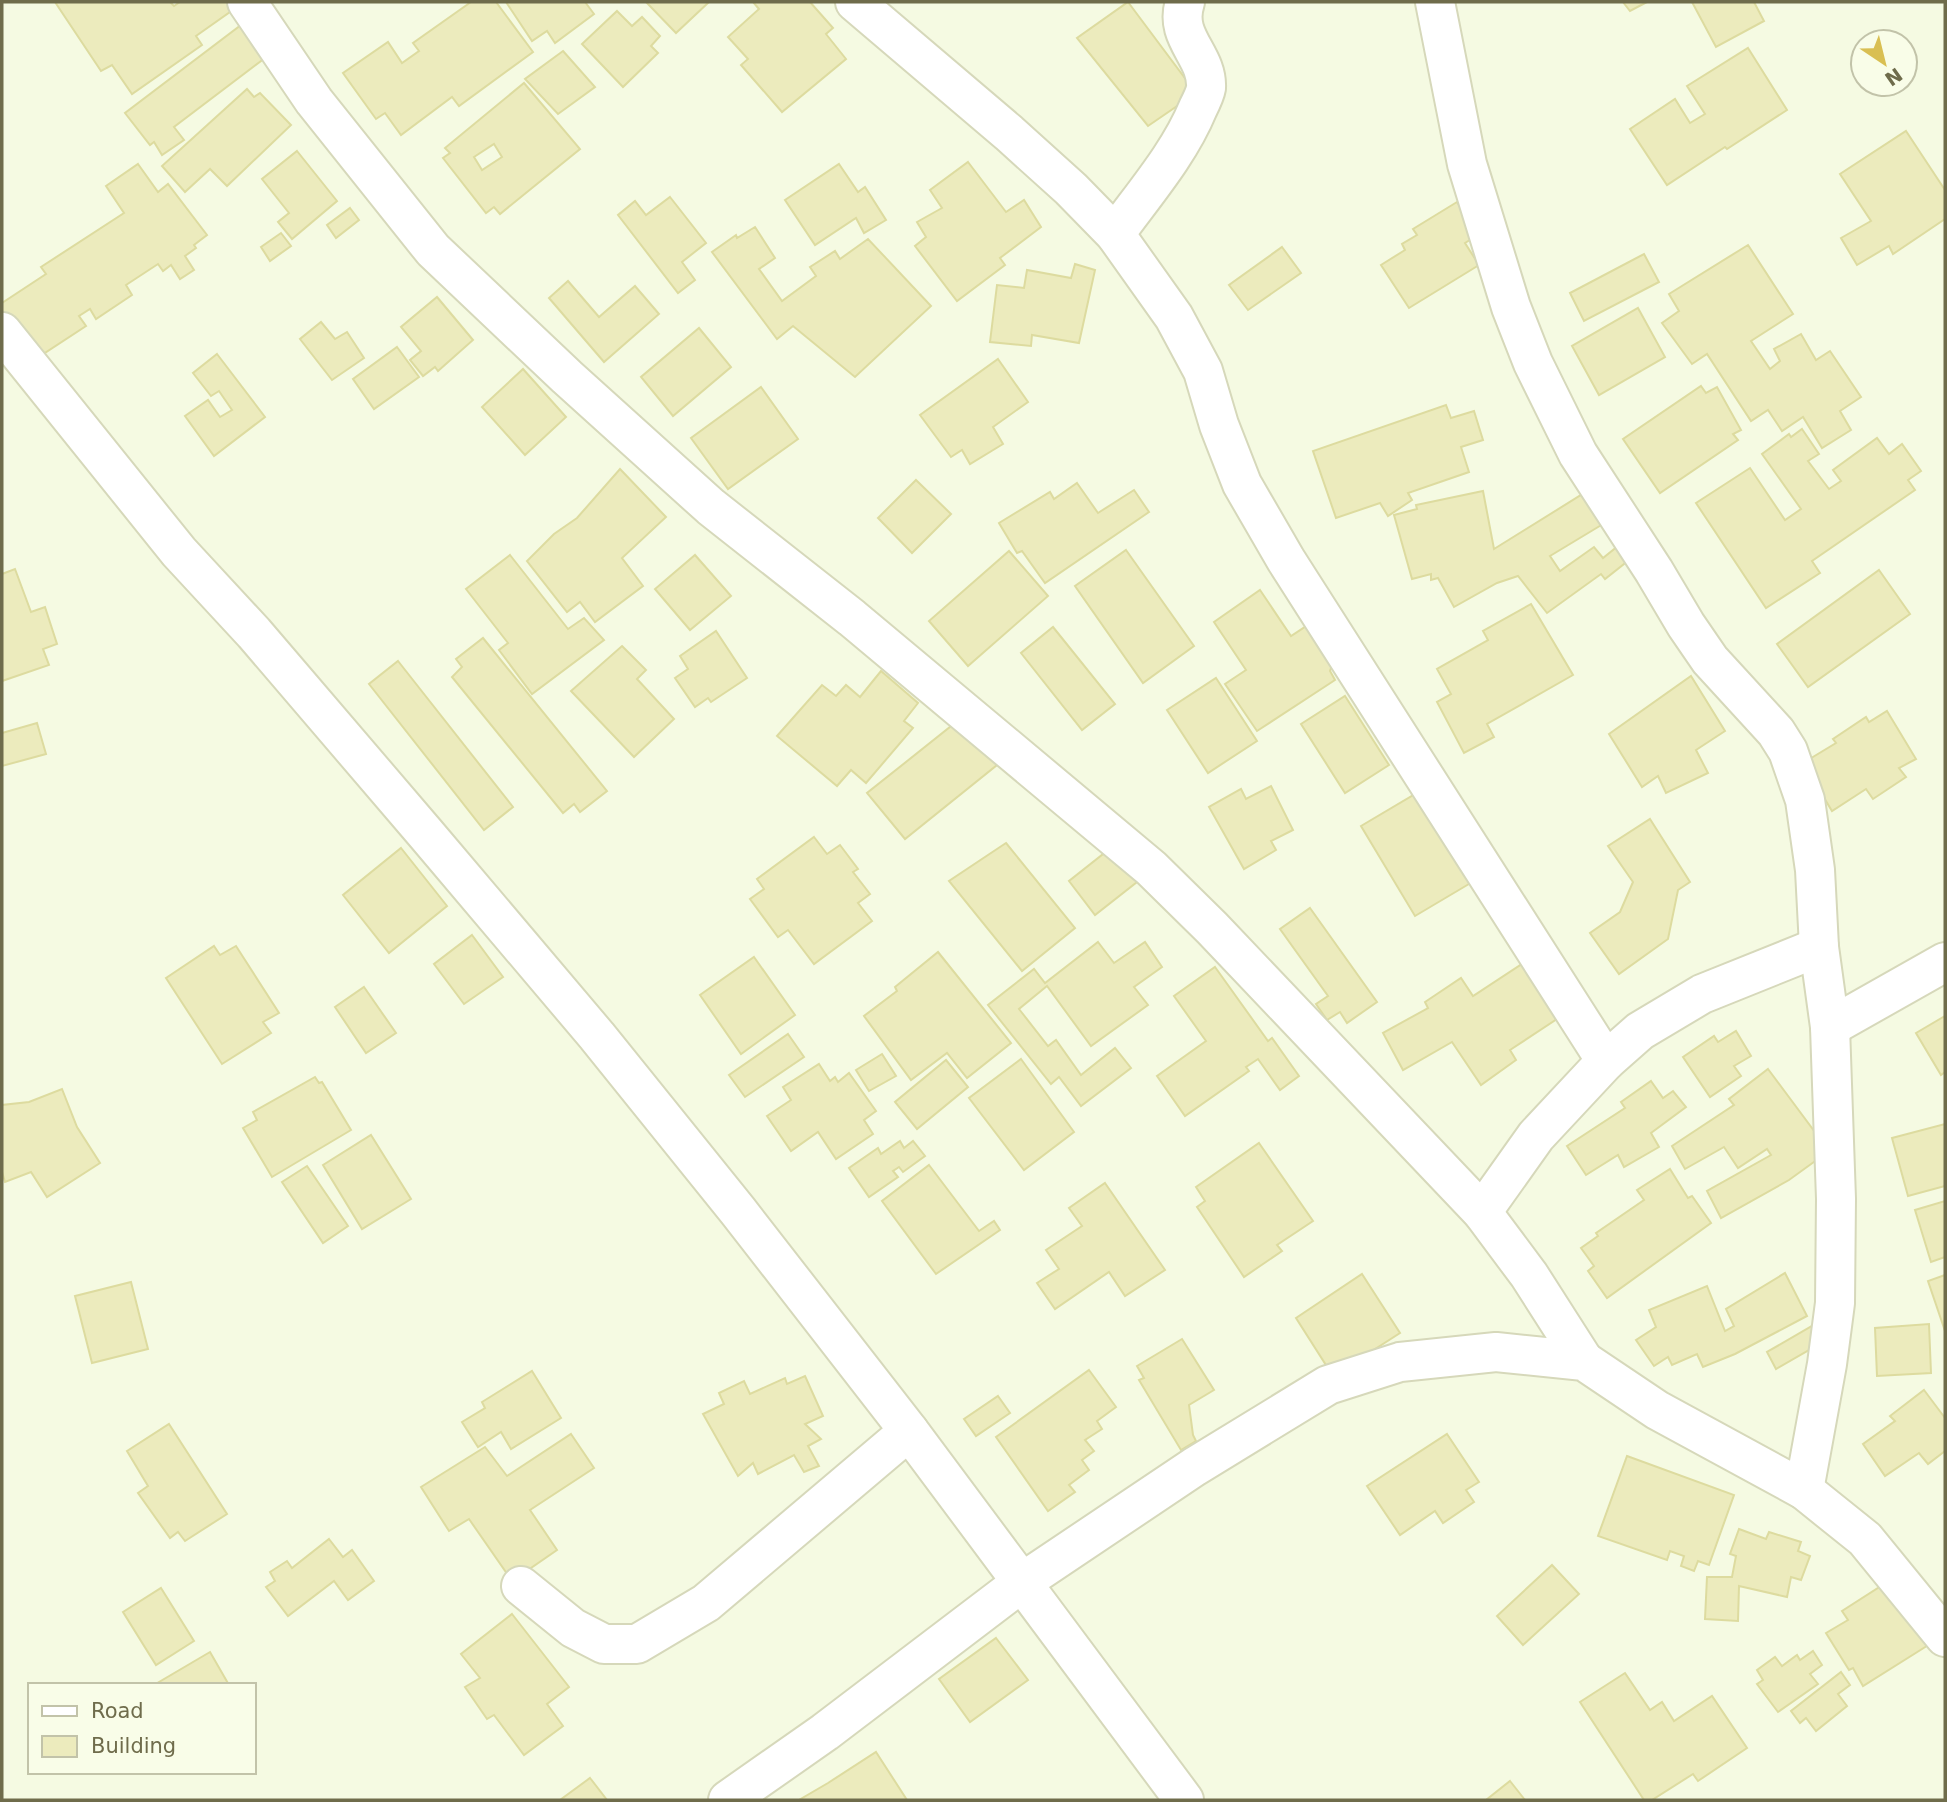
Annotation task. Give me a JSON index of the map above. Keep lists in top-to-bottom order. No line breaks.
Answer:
{"legend":["Road","Building"],"north":"bottom right"}
